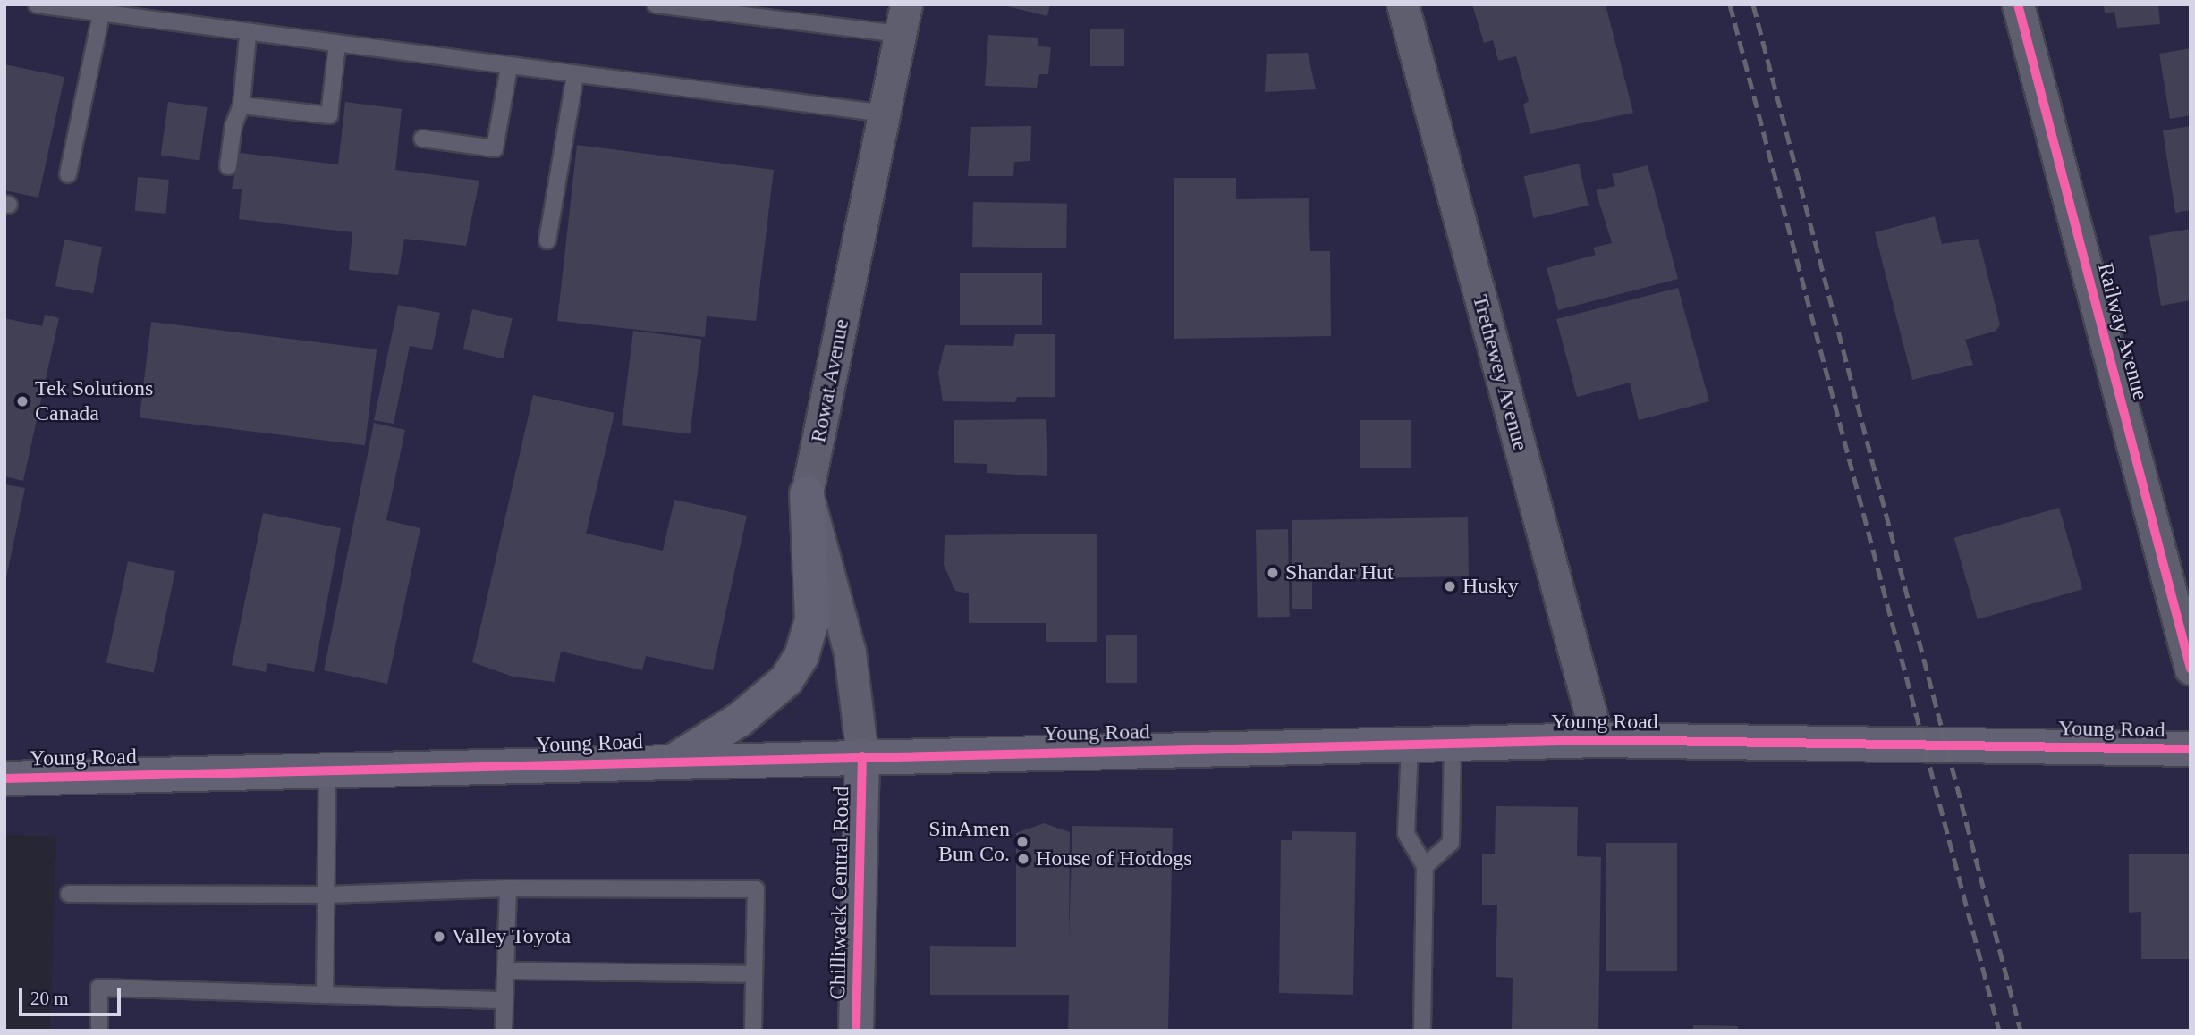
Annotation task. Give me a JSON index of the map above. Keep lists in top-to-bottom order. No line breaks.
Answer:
{"streets":{"main road":["Young Road","Chilliwack Central Road"],"street":["Railway Avenue","Trethewey Avenue","Rowat Avenue"]},"crossings":[["Trethewey Avenue","Young Road"],["Rowat Avenue","Young Road"],["Rowat Avenue","Chilliwack Central Road"],["Young Road","Chilliwack Central Road"]],"places":["Tek Solutions Canada","Shandar Hut","Husky","SinAmen Bun Co.","House of Hotdogs","Valley Toyota"],"scale_bar":"20 m"}
